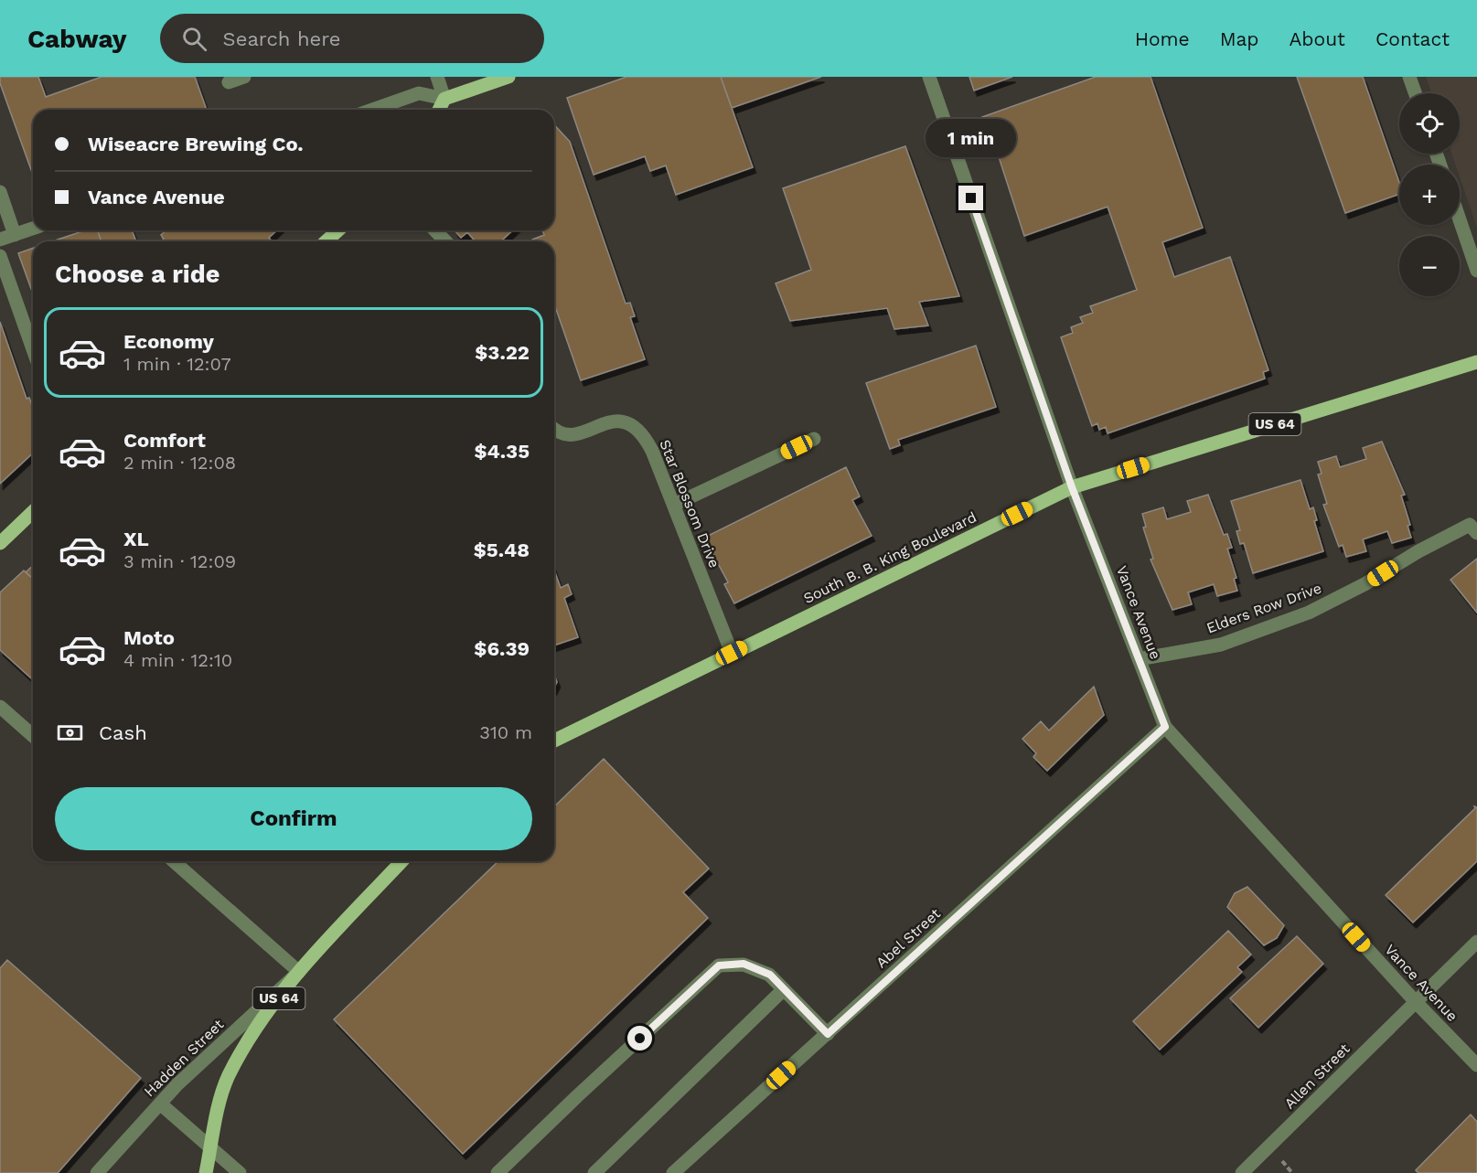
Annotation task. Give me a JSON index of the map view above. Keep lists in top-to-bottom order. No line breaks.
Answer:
{"streets":{"main road":["US 64","South B. B. King Boulevard"],"street":["Star Blossom Drive","Elders Row Drive","Vance Avenue","Abel Street","Hadden Street","Allen Street"]},"crossings":[["US 64","Hadden Street"],["Star Blossom Drive","South B. B. King Boulevard"],["South B. B. King Boulevard","Vance Avenue"],["Elders Row Drive","Vance Avenue"],["Vance Avenue","Abel Street"],["Vance Avenue","Allen Street"]],"page":{"header":"Cabway","search":"Search here","nav":["Home","Map","About","Contact"],"map_buttons":["+","−"],"banner":["Wiseacre Brewing Co.","Vance Avenue"],"bubble":"1 min","heading":"Choose a ride","list":[{"name":"Economy","note":"1 min · 12:07","value":"$3.22"},{"name":"Comfort","note":"2 min · 12:08","value":"$4.35"},{"name":"XL","note":"3 min · 12:09","value":"$5.48"},{"name":"Moto","note":"4 min · 12:10","value":"$6.39"}],"pay":["Cash","310 m"],"buttons":"Confirm"}}
